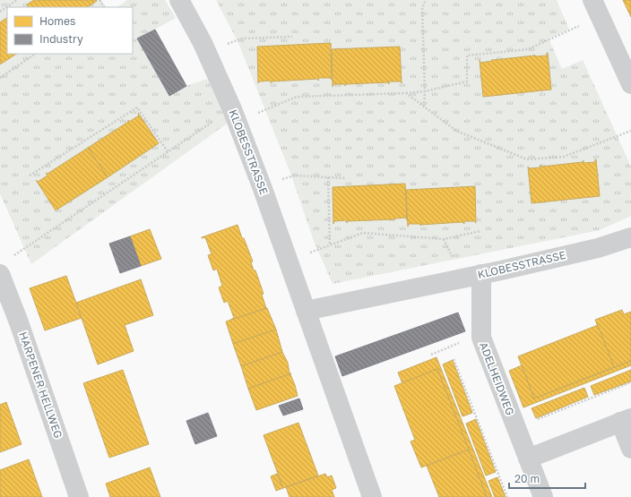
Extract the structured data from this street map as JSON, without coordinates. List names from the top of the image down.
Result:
{
  "streets": {
    "street": ["KLOBESSTRASSE", "ADELHEIDWEG", "HARPENER HELLWEG"]
  },
  "crossings": [
    ["KLOBESSTRASSE", "ADELHEIDWEG"]
  ],
  "legend": ["Homes", "Industry"],
  "scale_bar": "20 m"
}
